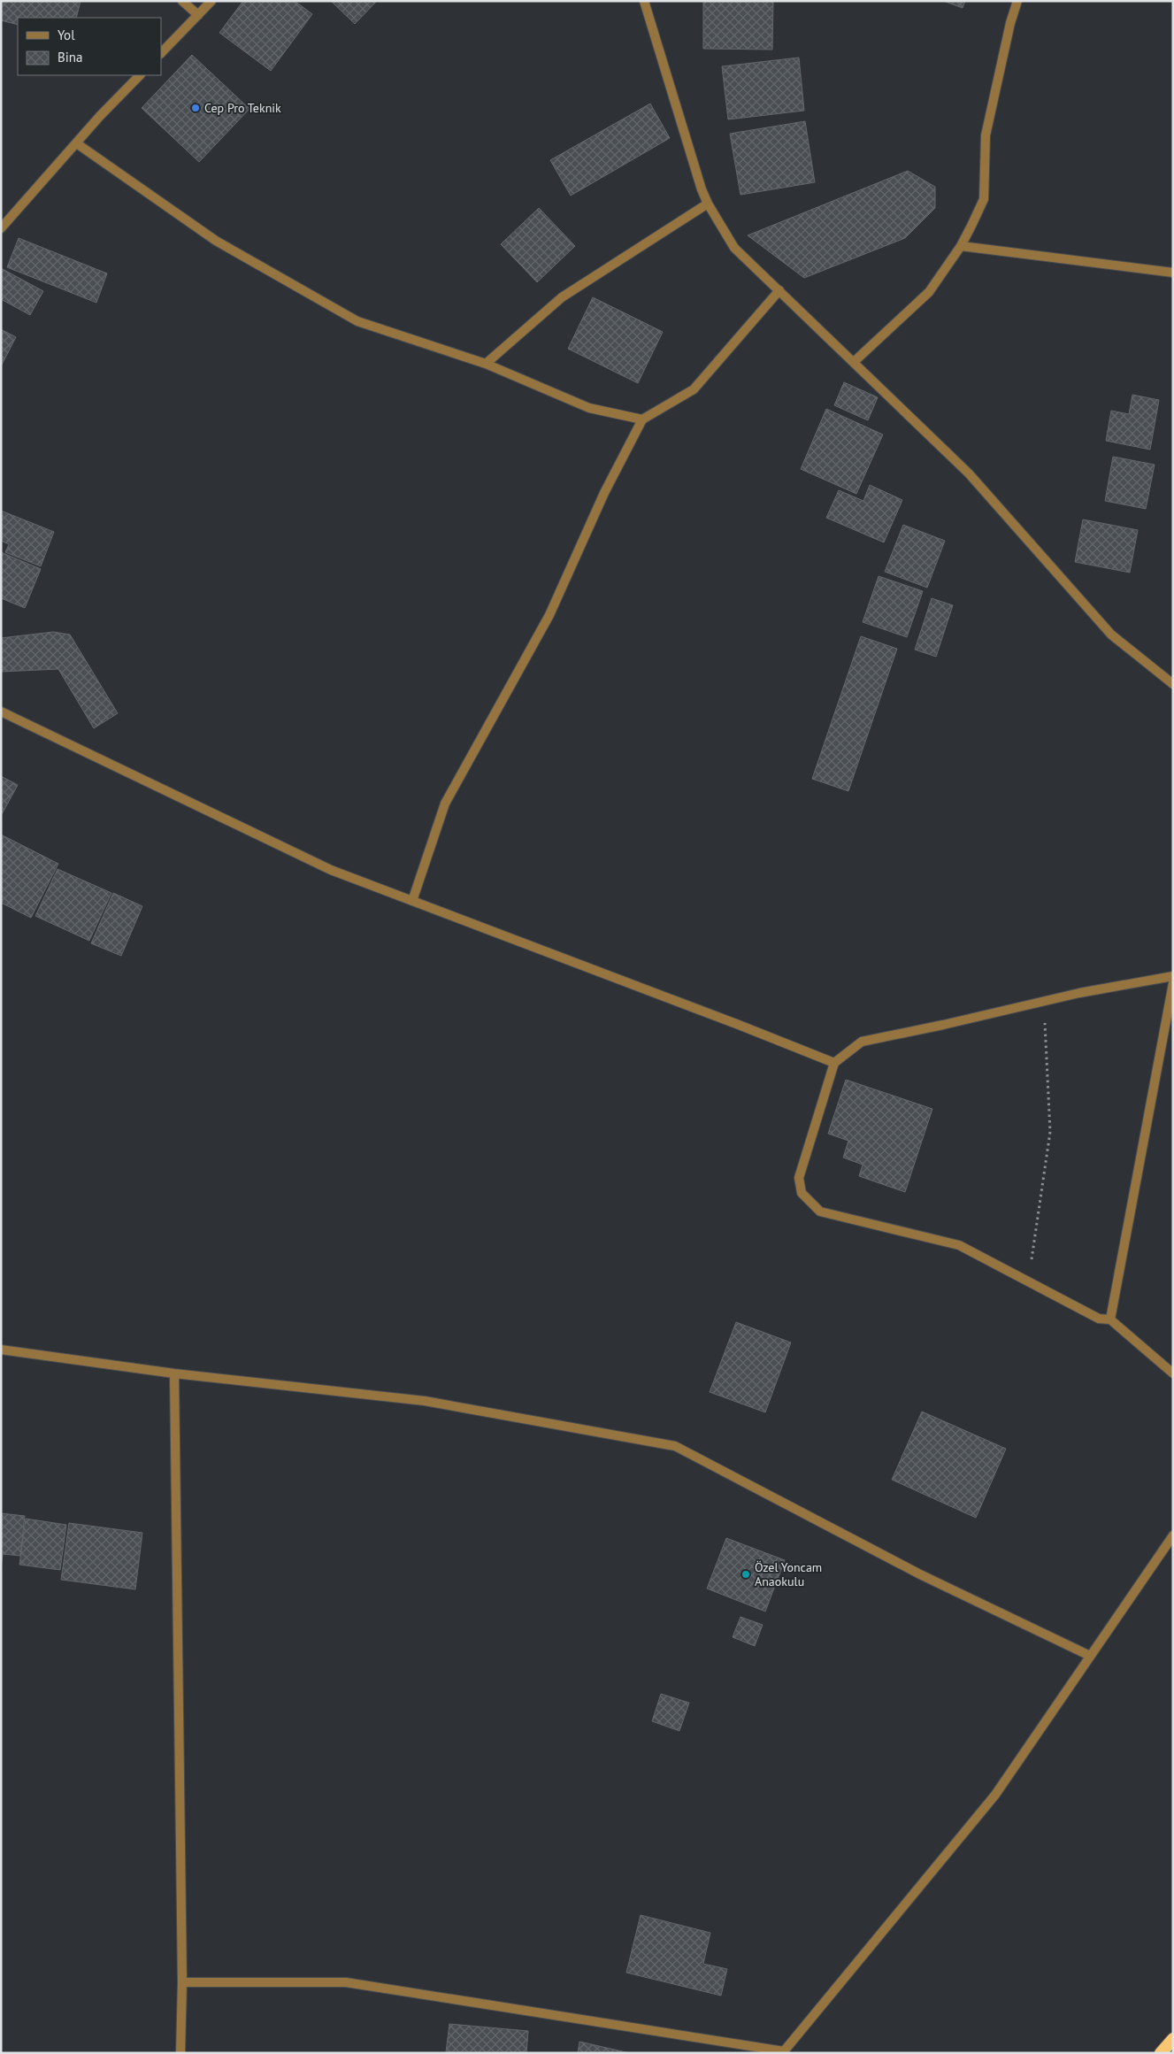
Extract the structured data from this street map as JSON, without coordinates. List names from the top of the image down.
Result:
{
  "places": ["Cep Pro Teknik", "Özel Yoncam Anaokulu"],
  "legend": ["Yol", "Bina"]
}
